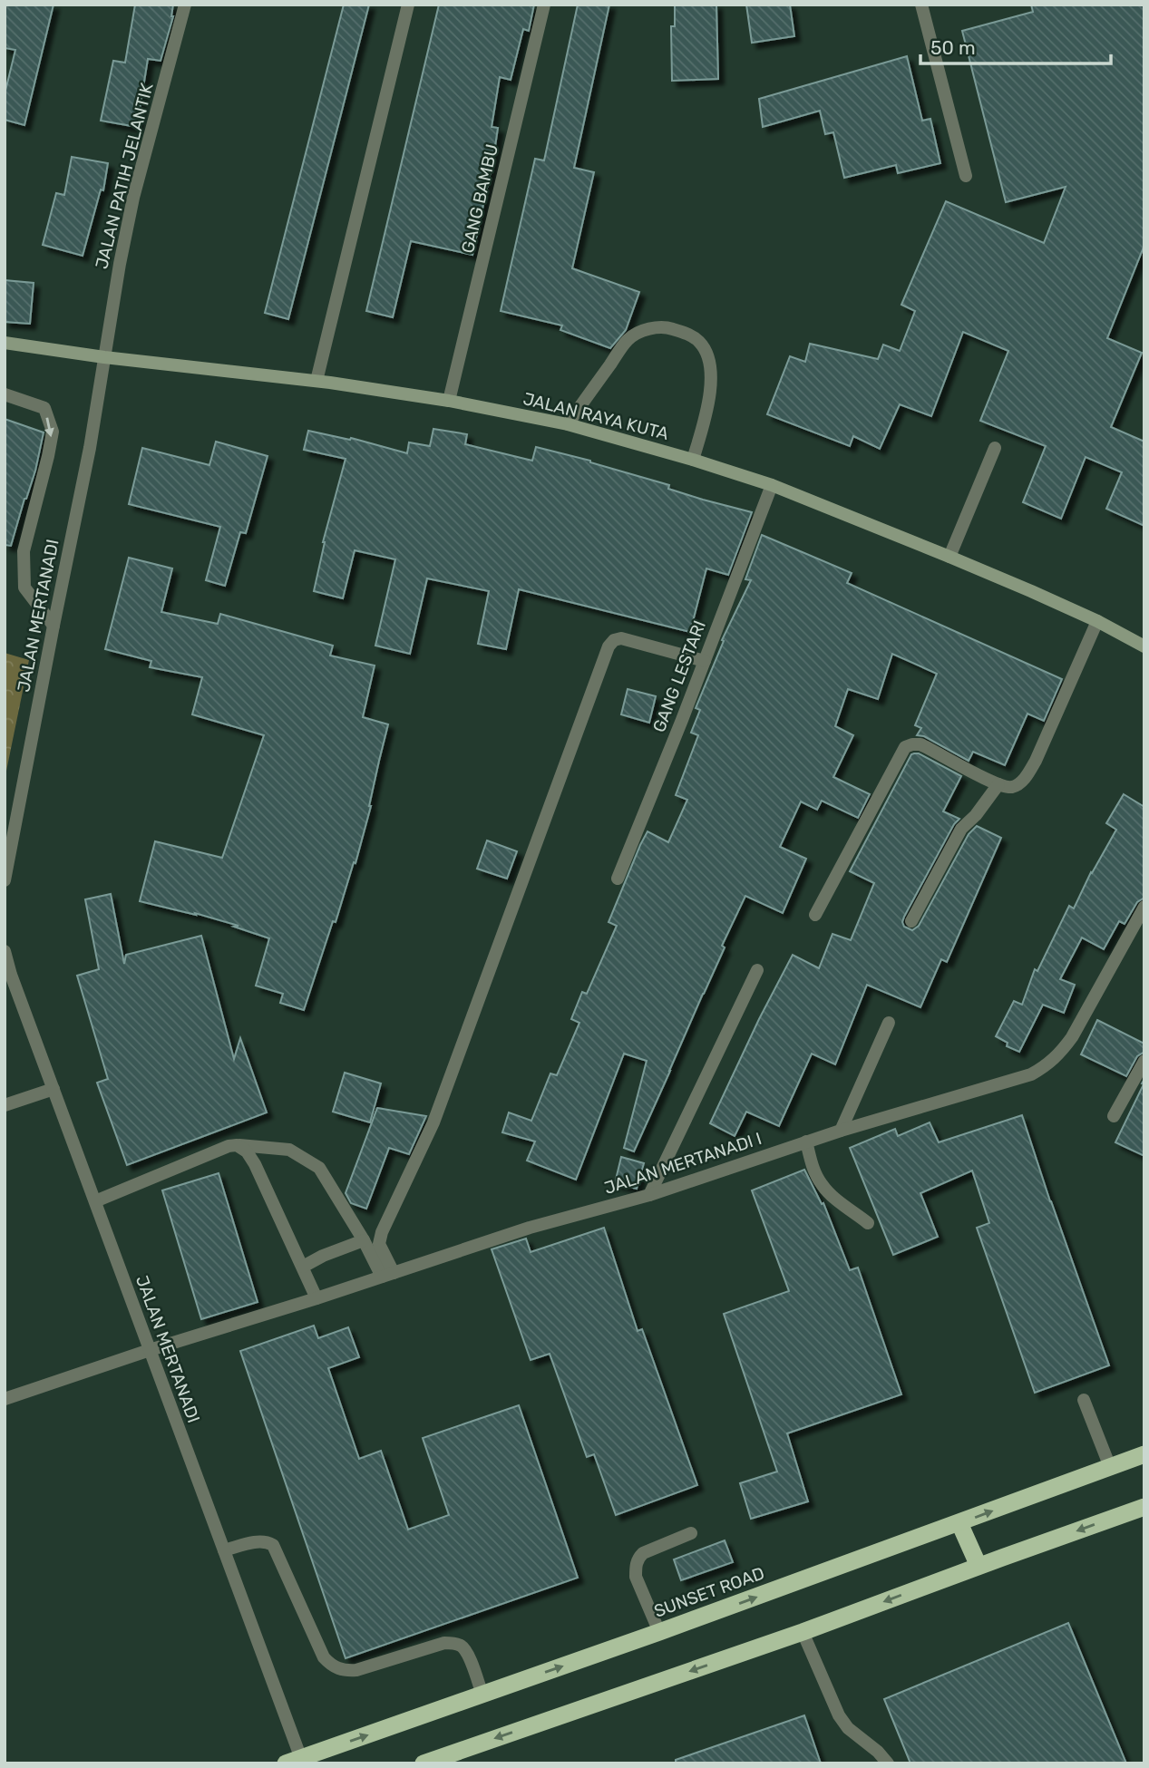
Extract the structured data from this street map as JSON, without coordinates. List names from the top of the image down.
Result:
{
  "streets": {
    "highway": ["SUNSET ROAD"],
    "main road": ["JALAN RAYA KUTA"],
    "street": [
      "JALAN PATIH JELANTIK",
      "GANG BAMBU",
      "JALAN MERTANADI",
      "GANG LESTARI",
      "JALAN MERTANADI I"
    ]
  },
  "crossings": [
    ["JALAN PATIH JELANTIK", "JALAN RAYA KUTA"],
    ["JALAN PATIH JELANTIK", "JALAN MERTANADI"],
    ["GANG BAMBU", "JALAN RAYA KUTA"],
    ["JALAN RAYA KUTA", "JALAN MERTANADI"],
    ["JALAN RAYA KUTA", "GANG LESTARI"],
    ["JALAN MERTANADI", "JALAN MERTANADI I"],
    ["JALAN MERTANADI", "SUNSET ROAD"]
  ],
  "scale_bar": "50 m"
}
